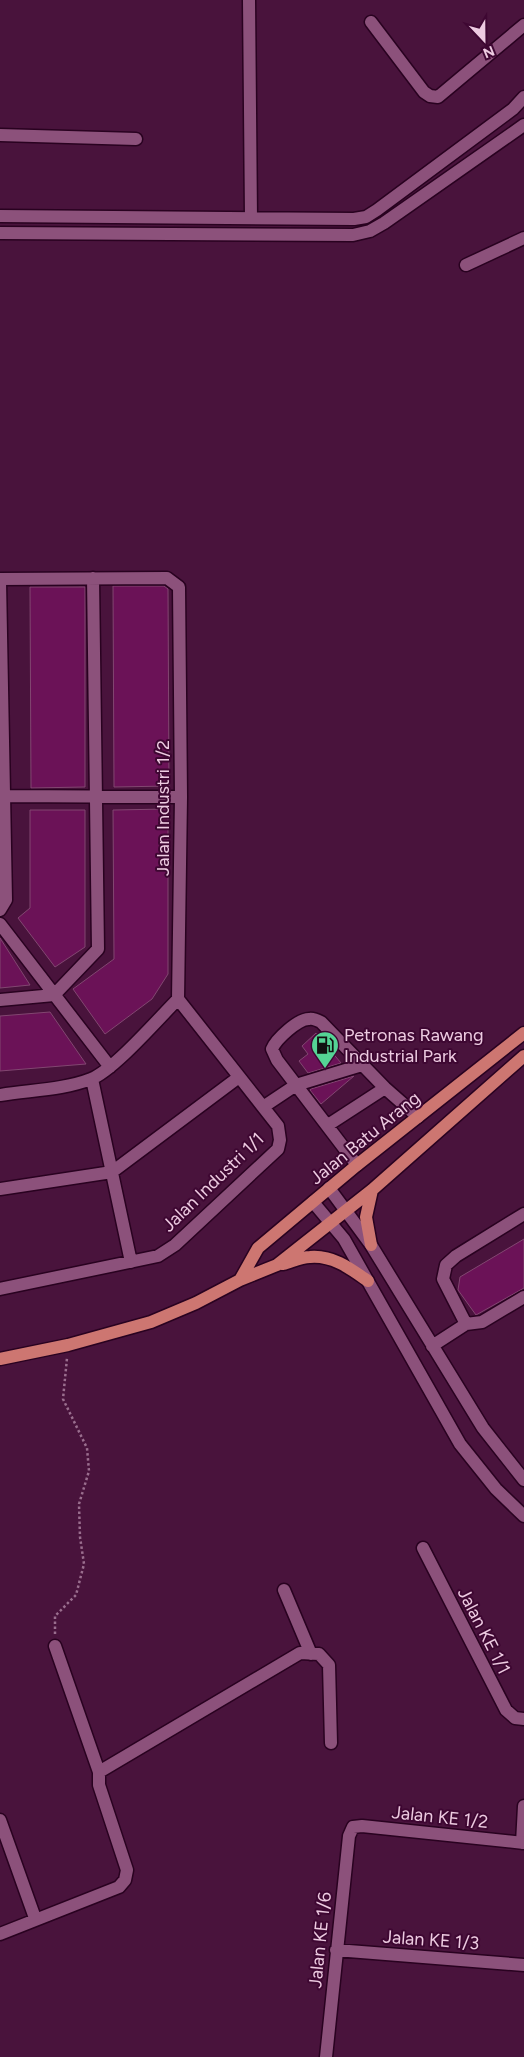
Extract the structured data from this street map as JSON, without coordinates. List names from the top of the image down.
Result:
{
  "streets": {
    "main road": ["Jalan Batu Arang"],
    "street": [
      "Jalan Industri 1/2",
      "Jalan Industri 1/1",
      "Jalan KE 1/1",
      "Jalan KE 1/2",
      "Jalan KE 1/6",
      "Jalan KE 1/3"
    ]
  },
  "crossings": [
    ["Jalan Industri 1/2", "Jalan Industri 1/1"],
    ["Jalan KE 1/2", "Jalan KE 1/6"],
    ["Jalan KE 1/6", "Jalan KE 1/3"]
  ],
  "places": {
    "fuel station": ["Petronas Rawang Industrial Park"]
  },
  "north": "bottom"
}
